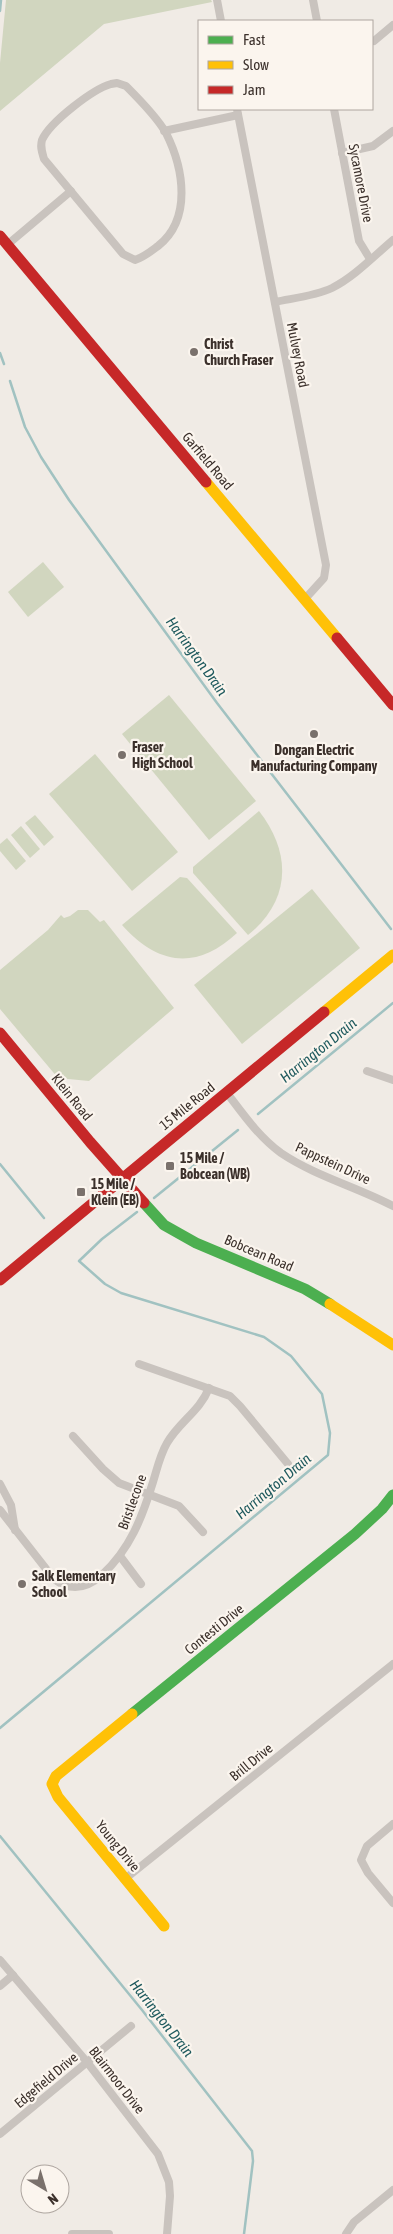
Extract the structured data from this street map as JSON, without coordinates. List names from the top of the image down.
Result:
{
  "streets": {
    "street": [
      "Sycamore Drive",
      "Mulvey Road",
      "Garfield Road",
      "Klein Road",
      "15 Mile Road",
      "Pappstein Drive",
      "Bobcean Road",
      "Bristlecone",
      "Contesti Drive",
      "Brill Drive",
      "Young Drive",
      "Edgefield Drive",
      "Blairmoor Drive"
    ]
  },
  "crossings": [
    ["Mulvey Road", "Garfield Road"],
    ["Klein Road", "15 Mile Road"],
    ["Klein Road", "Bobcean Road"],
    ["15 Mile Road", "Pappstein Drive"],
    ["15 Mile Road", "Bobcean Road"],
    ["Contesti Drive", "Young Drive"],
    ["Brill Drive", "Young Drive"],
    ["Edgefield Drive", "Blairmoor Drive"]
  ],
  "water": ["Harrington Drain"],
  "places": {
    "other": [
      "Christ Church Fraser",
      "Dongan Electric Manufacturing Company",
      "Fraser High School",
      "Salk Elementary School"
    ],
    "transit": ["15 Mile / Bobcean (WB)", "15 Mile / Klein (EB)"]
  },
  "legend": ["Fast", "Slow", "Jam"],
  "north": "bottom right"
}
